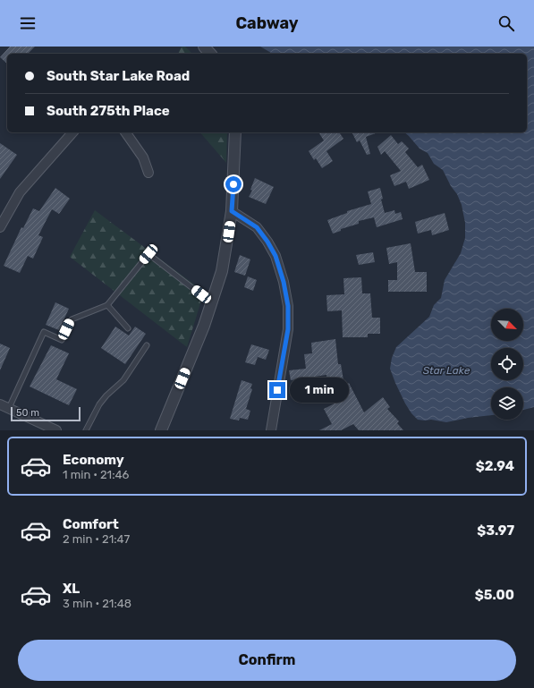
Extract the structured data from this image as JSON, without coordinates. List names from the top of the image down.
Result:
{
  "water": ["Star Lake"],
  "scale_bar": "50 m",
  "north": "bottom right",
  "page": {
    "header": "Cabway",
    "banner": ["South Star Lake Road", "South 275th Place"],
    "bubble": "1 min",
    "scale": "50 m",
    "list": [
      {
        "name": "Economy",
        "note": "1 min · 21:46",
        "value": "$2.94"
      },
      {
        "name": "Comfort",
        "note": "2 min · 21:47",
        "value": "$3.97"
      },
      {
        "name": "XL",
        "note": "3 min · 21:48",
        "value": "$5.00"
      }
    ],
    "buttons": "Confirm"
  }
}
